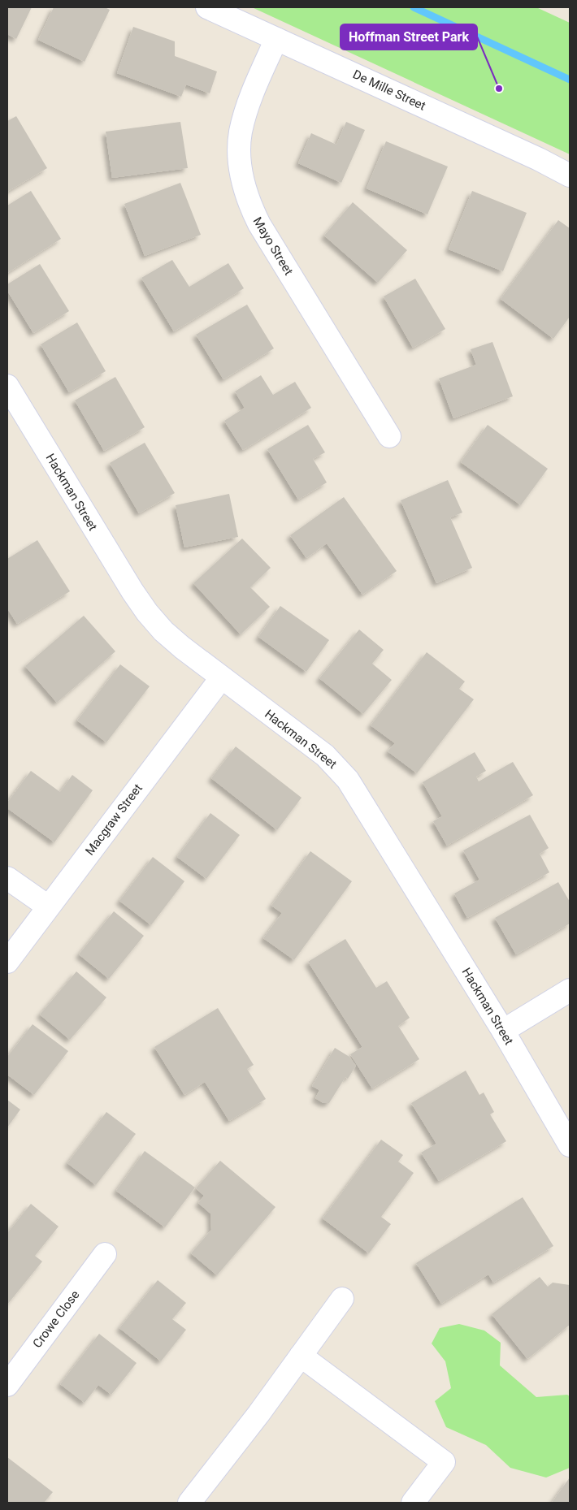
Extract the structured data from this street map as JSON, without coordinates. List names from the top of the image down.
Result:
{
  "streets": {
    "street": [
      "De Mille Street",
      "Mayo Street",
      "Hackman Street",
      "Macgraw Street",
      "Crowe Close"
    ]
  },
  "crossings": [
    ["De Mille Street", "Mayo Street"],
    ["Hackman Street", "Macgraw Street"]
  ],
  "places": ["Hoffman Street Park"]
}
